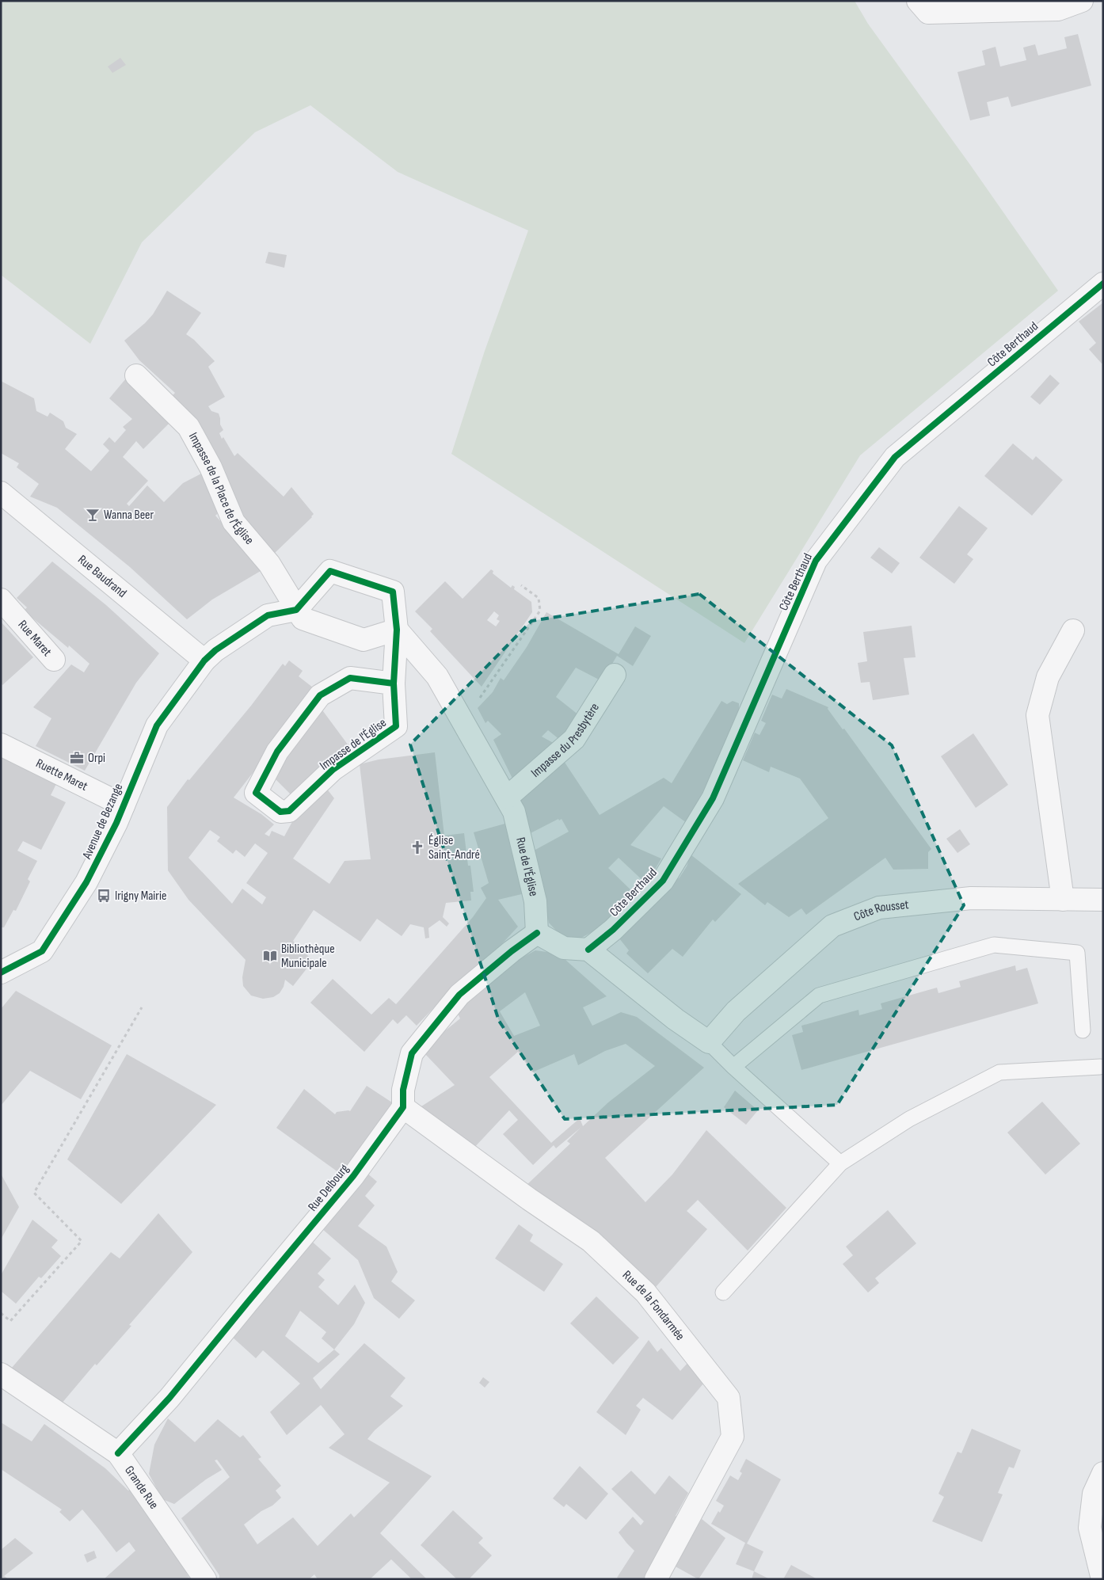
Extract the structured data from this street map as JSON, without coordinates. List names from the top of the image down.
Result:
{
  "streets": {
    "street": [
      "Côte Berthaud",
      "Impasse de la Place de l'Église",
      "Rue Baudrand",
      "Rue Maret",
      "Impasse du Presbytère",
      "Impasse de l'Église",
      "Ruette Maret",
      "Avenue de Bezange",
      "Rue de l'Église",
      "Côte Rousset",
      "Rue Delbourg",
      "Rue de la Fondarmée",
      "Grande Rue"
    ]
  },
  "crossings": [
    ["Impasse de la Place de l'Église", "Impasse de l'Église"],
    ["Impasse de la Place de l'Église", "Avenue de Bezange"],
    ["Rue Baudrand", "Avenue de Bezange"],
    ["Impasse du Presbytère", "Rue de l'Église"],
    ["Impasse de l'Église", "Avenue de Bezange"],
    ["Impasse de l'Église", "Rue de l'Église"],
    ["Ruette Maret", "Avenue de Bezange"],
    ["Rue Delbourg", "Rue de la Fondarmée"],
    ["Rue Delbourg", "Grande Rue"]
  ],
  "places": {
    "bar": ["Wanna Beer"],
    "office": ["Orpi"],
    "church": ["Église Saint-André"],
    "bus stop": ["Irigny Mairie"],
    "library": ["Bibliothèque Municipale"]
  }
}
